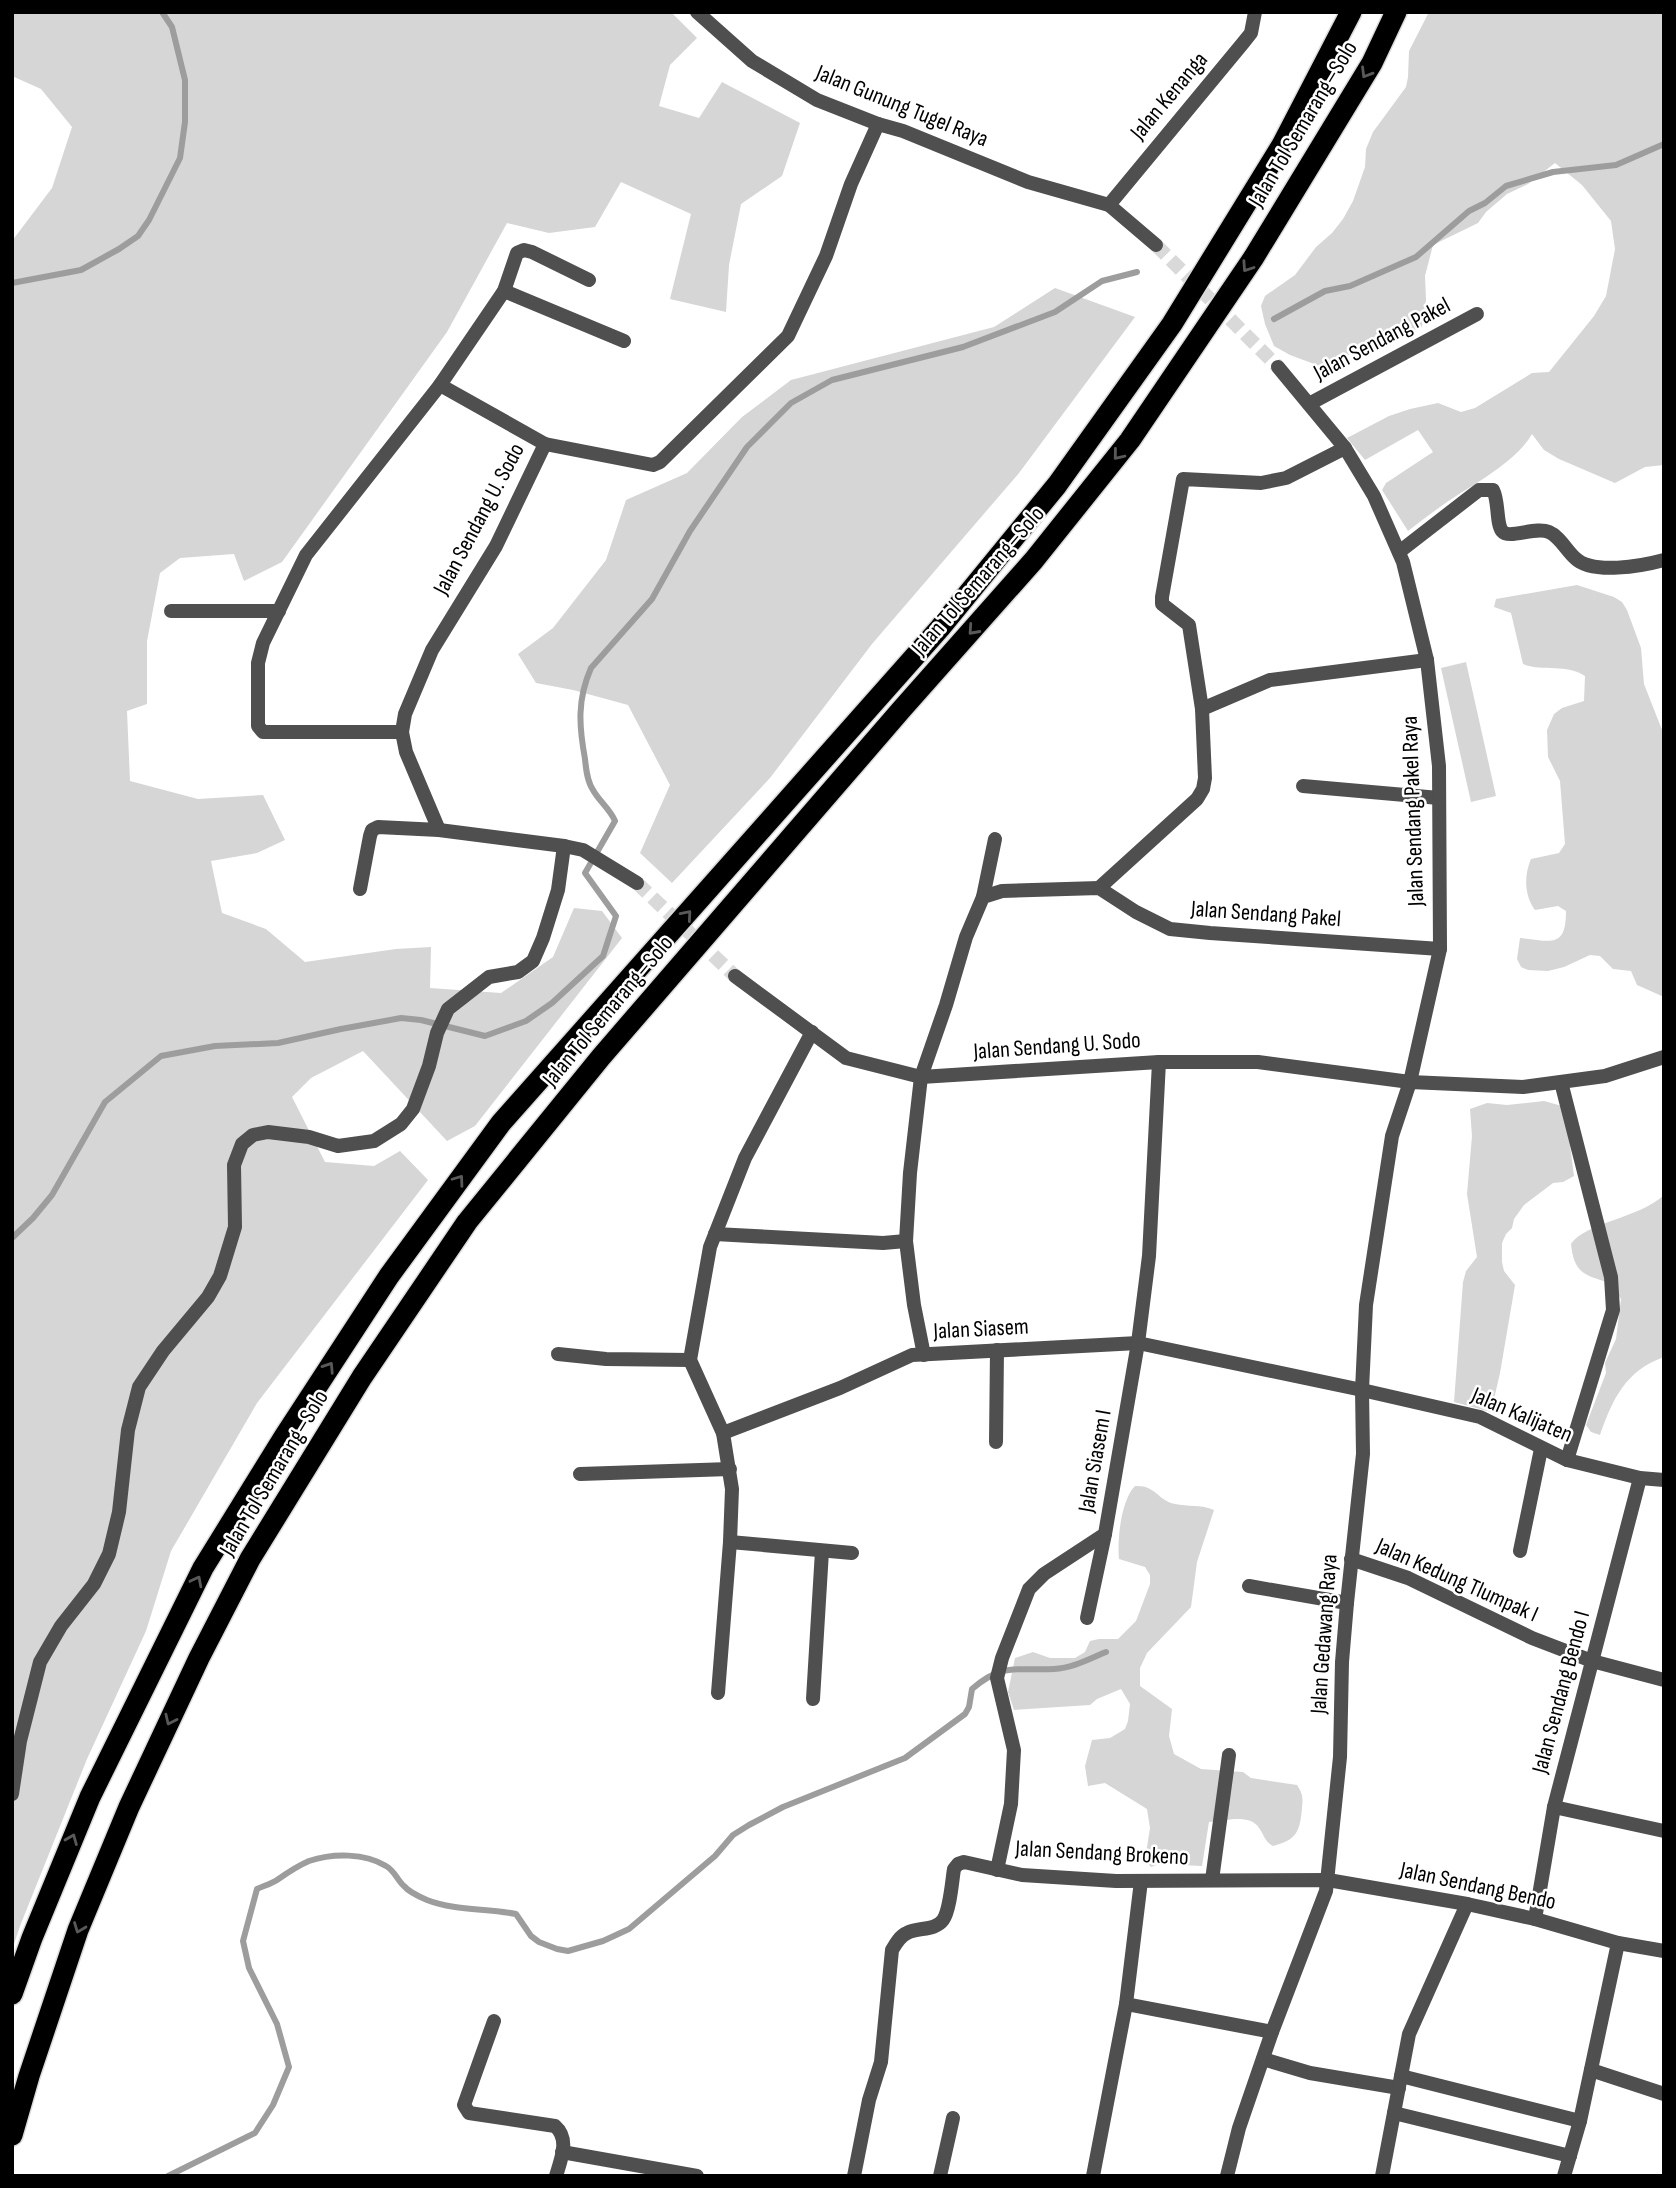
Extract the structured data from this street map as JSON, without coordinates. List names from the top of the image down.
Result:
{
  "streets": {
    "highway": ["Jalan Tol Semarang–Solo"],
    "street": [
      "Jalan Kenanga",
      "Jalan Gunung Tugel Raya",
      "Jalan Sendang Pakel",
      "Jalan Sendang U. Sodo",
      "Jalan Sendang Pakel Raya",
      "Jalan Siasem",
      "Jalan Kalijaten",
      "Jalan Siasem I",
      "Jalan Kedung Tlumpak I",
      "Jalan Gedawang Raya",
      "Jalan Sendang Bendo I",
      "Jalan Sendang Brokeno",
      "Jalan Sendang Bendo"
    ]
  },
  "crossings": [
    ["Jalan Kenanga", "Jalan Gunung Tugel Raya"],
    ["Jalan Gunung Tugel Raya", "Jalan Sendang U. Sodo"],
    ["Jalan Sendang Pakel", "Jalan Sendang Pakel Raya"],
    ["Jalan Sendang U. Sodo", "Jalan Sendang Pakel Raya"],
    ["Jalan Sendang U. Sodo", "Jalan Siasem I"],
    ["Jalan Sendang U. Sodo", "Jalan Gedawang Raya"],
    ["Jalan Sendang Pakel Raya", "Jalan Gedawang Raya"],
    ["Jalan Siasem", "Jalan Kalijaten"],
    ["Jalan Siasem", "Jalan Siasem I"],
    ["Jalan Siasem", "Jalan Gedawang Raya"],
    ["Jalan Kalijaten", "Jalan Gedawang Raya"],
    ["Jalan Kalijaten", "Jalan Sendang Bendo I"],
    ["Jalan Siasem I", "Jalan Sendang Brokeno"],
    ["Jalan Kedung Tlumpak I", "Jalan Gedawang Raya"],
    ["Jalan Kedung Tlumpak I", "Jalan Sendang Bendo I"],
    ["Jalan Gedawang Raya", "Jalan Sendang Brokeno"],
    ["Jalan Gedawang Raya", "Jalan Sendang Bendo"],
    ["Jalan Sendang Bendo I", "Jalan Sendang Bendo"],
    ["Jalan Sendang Brokeno", "Jalan Sendang Bendo"]
  ]
}
